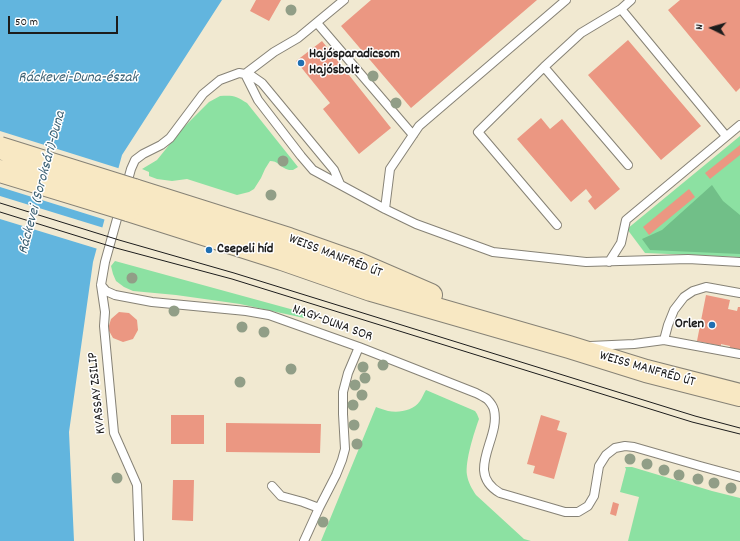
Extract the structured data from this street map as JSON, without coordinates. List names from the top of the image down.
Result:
{
  "streets": {
    "main road": ["WEISS MANFRÉD ÚT"],
    "lane": ["NAGY-DUNA SOR", "KVASSAY ZSILIP"]
  },
  "crossings": [
    ["NAGY-DUNA SOR", "KVASSAY ZSILIP"]
  ],
  "water": ["Ráckevei-Duna-észak", "Ráckevei (Soroksári)-Duna"],
  "places": ["Hajósparadicsom Hajósbolt", "Csepeli híd", "Orlen"],
  "scale_bar": "50 m",
  "north": "left"
}
